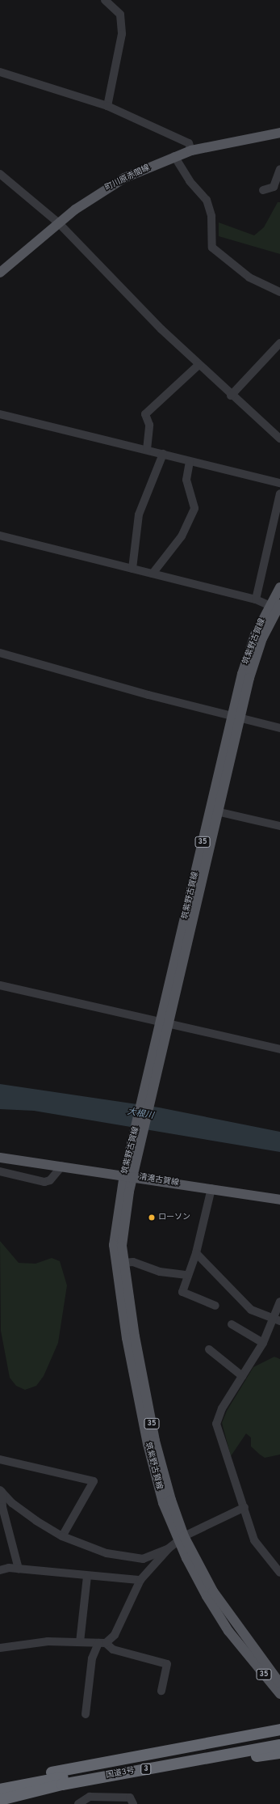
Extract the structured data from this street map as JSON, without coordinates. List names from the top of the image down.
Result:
{
  "streets": {
    "highway": ["3", "国道3号"],
    "main road": [
      "町川原赤間線",
      "筑紫野古賀線",
      "35",
      "清滝古賀線"
    ]
  },
  "crossings": [
    ["筑紫野古賀線", "清滝古賀線"]
  ],
  "water": ["大根川"],
  "places": ["ローソン"]
}
